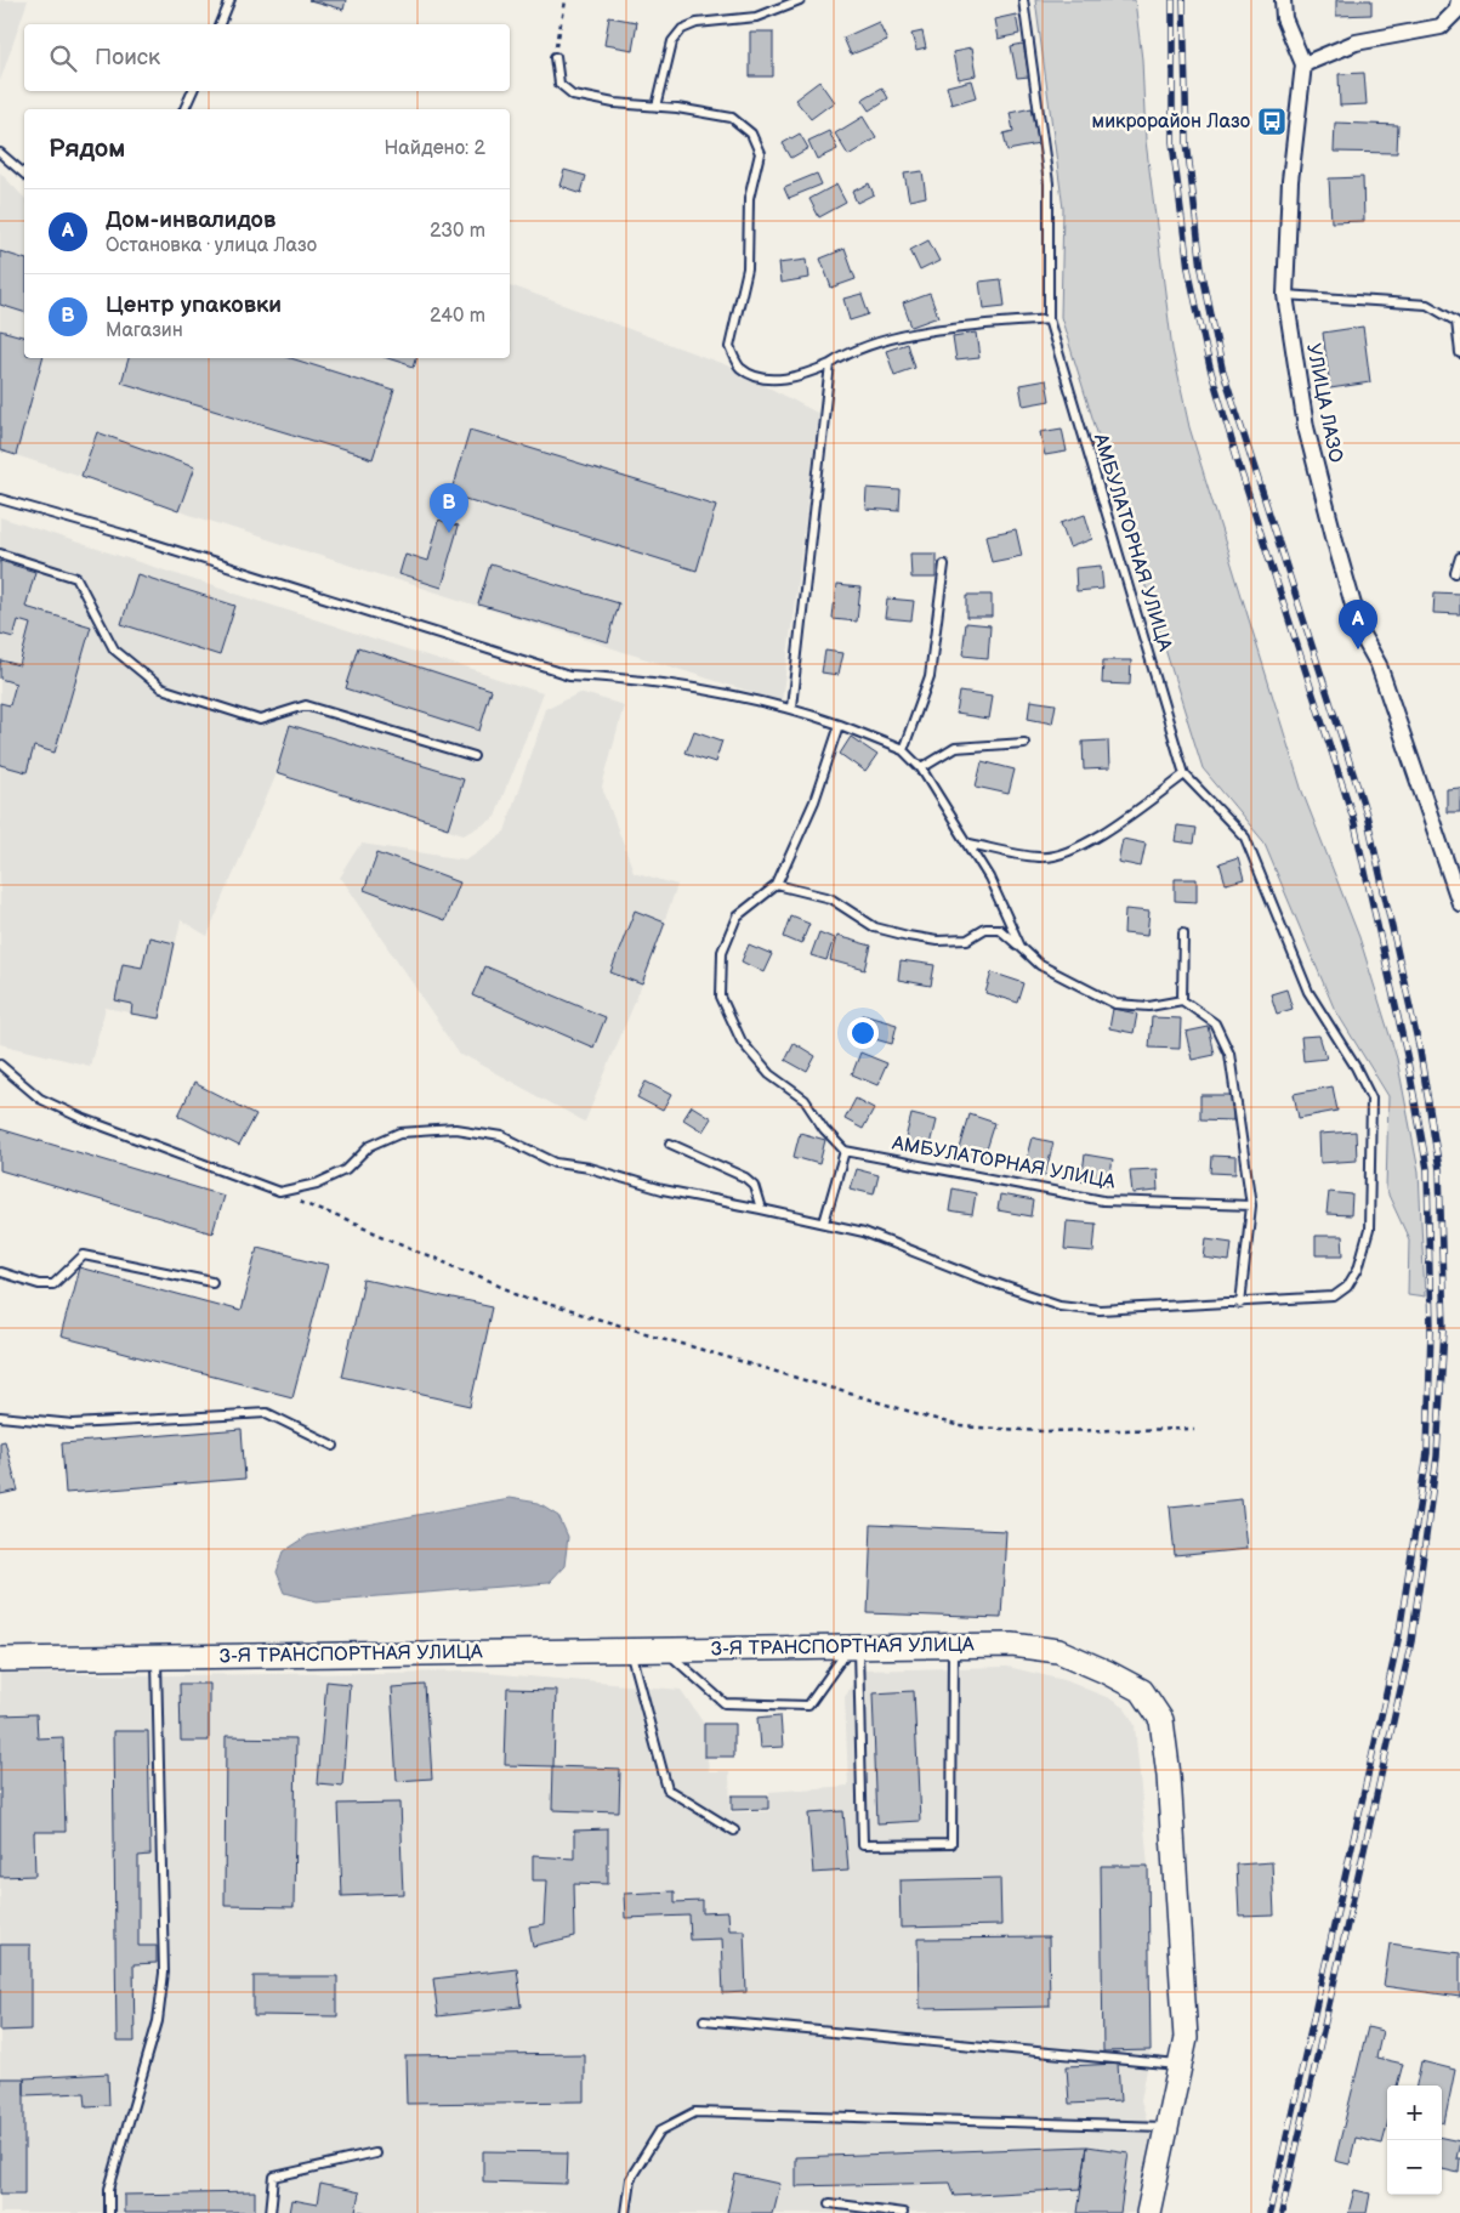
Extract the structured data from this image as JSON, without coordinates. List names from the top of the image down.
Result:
{
  "streets": {
    "street": ["УЛИЦА ЛАЗО", "3-Я ТРАНСПОРТНАЯ УЛИЦА"],
    "lane": ["АМБУЛАТОРНАЯ УЛИЦА"]
  },
  "places": {
    "bus stop": ["микрорайон Лазо"]
  },
  "page": {
    "search": "Поиск",
    "heading": ["Рядом", "Найдено: 2"],
    "list": [
      {
        "mark": "A",
        "name": "Дом-инвалидов",
        "note": "Остановка · улица Лазо",
        "value": "230 m"
      },
      {
        "mark": "B",
        "name": "Центр упаковки",
        "note": "Магазин",
        "value": "240 m"
      }
    ],
    "pins": ["B", "A"],
    "map_buttons": ["+", "−"]
  }
}
